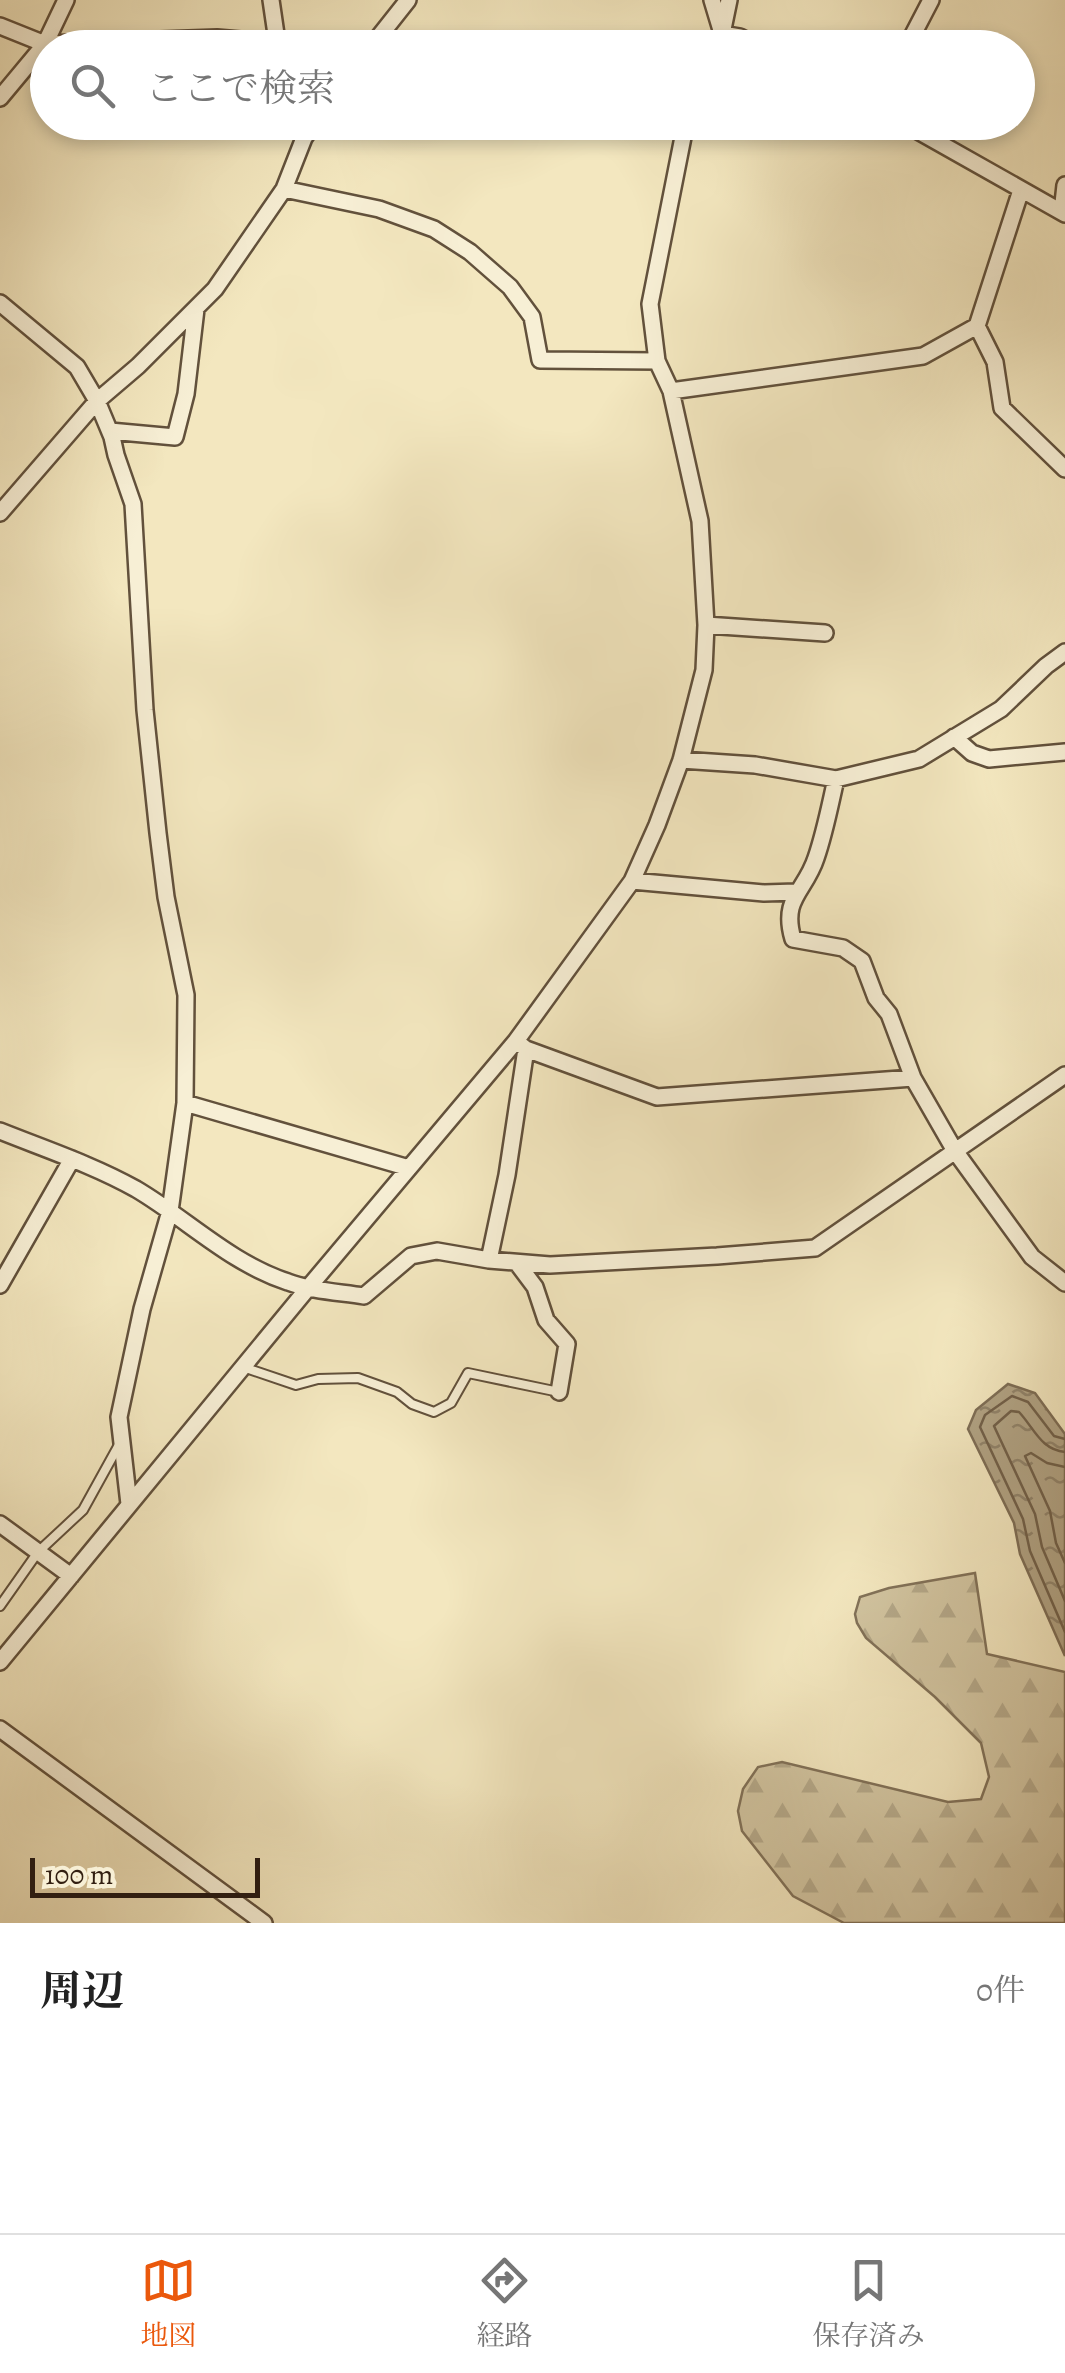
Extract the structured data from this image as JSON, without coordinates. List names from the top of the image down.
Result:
{
  "scale_bar": "100 m",
  "page": {
    "search": "ここで検索",
    "scale": "100 m",
    "heading": ["周辺", "0件"],
    "nav": ["地図", "経路", "保存済み"]
  }
}
